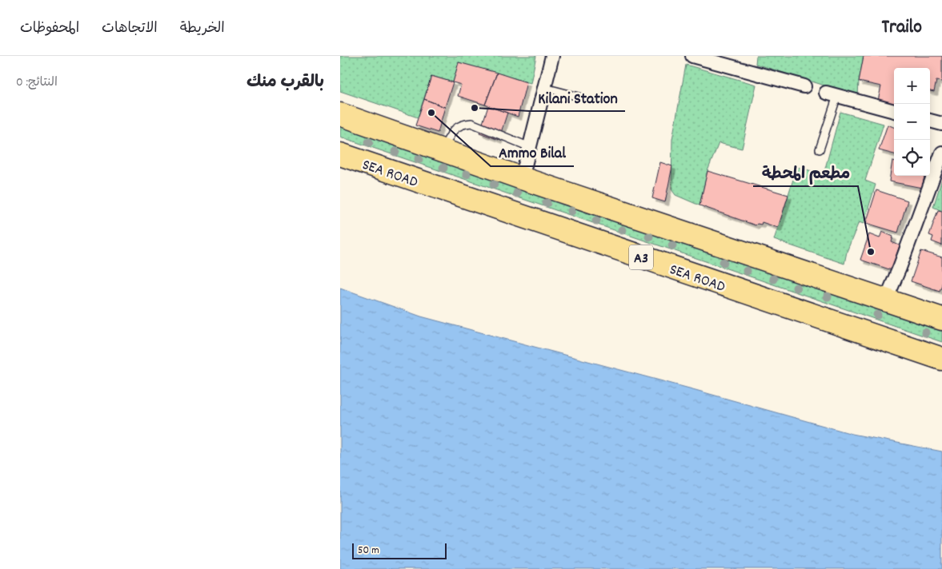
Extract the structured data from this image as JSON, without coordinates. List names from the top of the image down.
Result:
{
  "streets": {
    "highway": ["SEA ROAD", "A3"]
  },
  "places": ["Kilani Station", "Ammo Bilal", "مطعم المحطة"],
  "scale_bar": "50 m",
  "page": {
    "header": "Trailo",
    "nav": ["الخريطة", "الاتجاهات", "المحفوظات"],
    "heading": ["بالقرب منك", "النتائج: 0"],
    "map_buttons": ["+", "−"],
    "scale": "50 m"
  }
}
